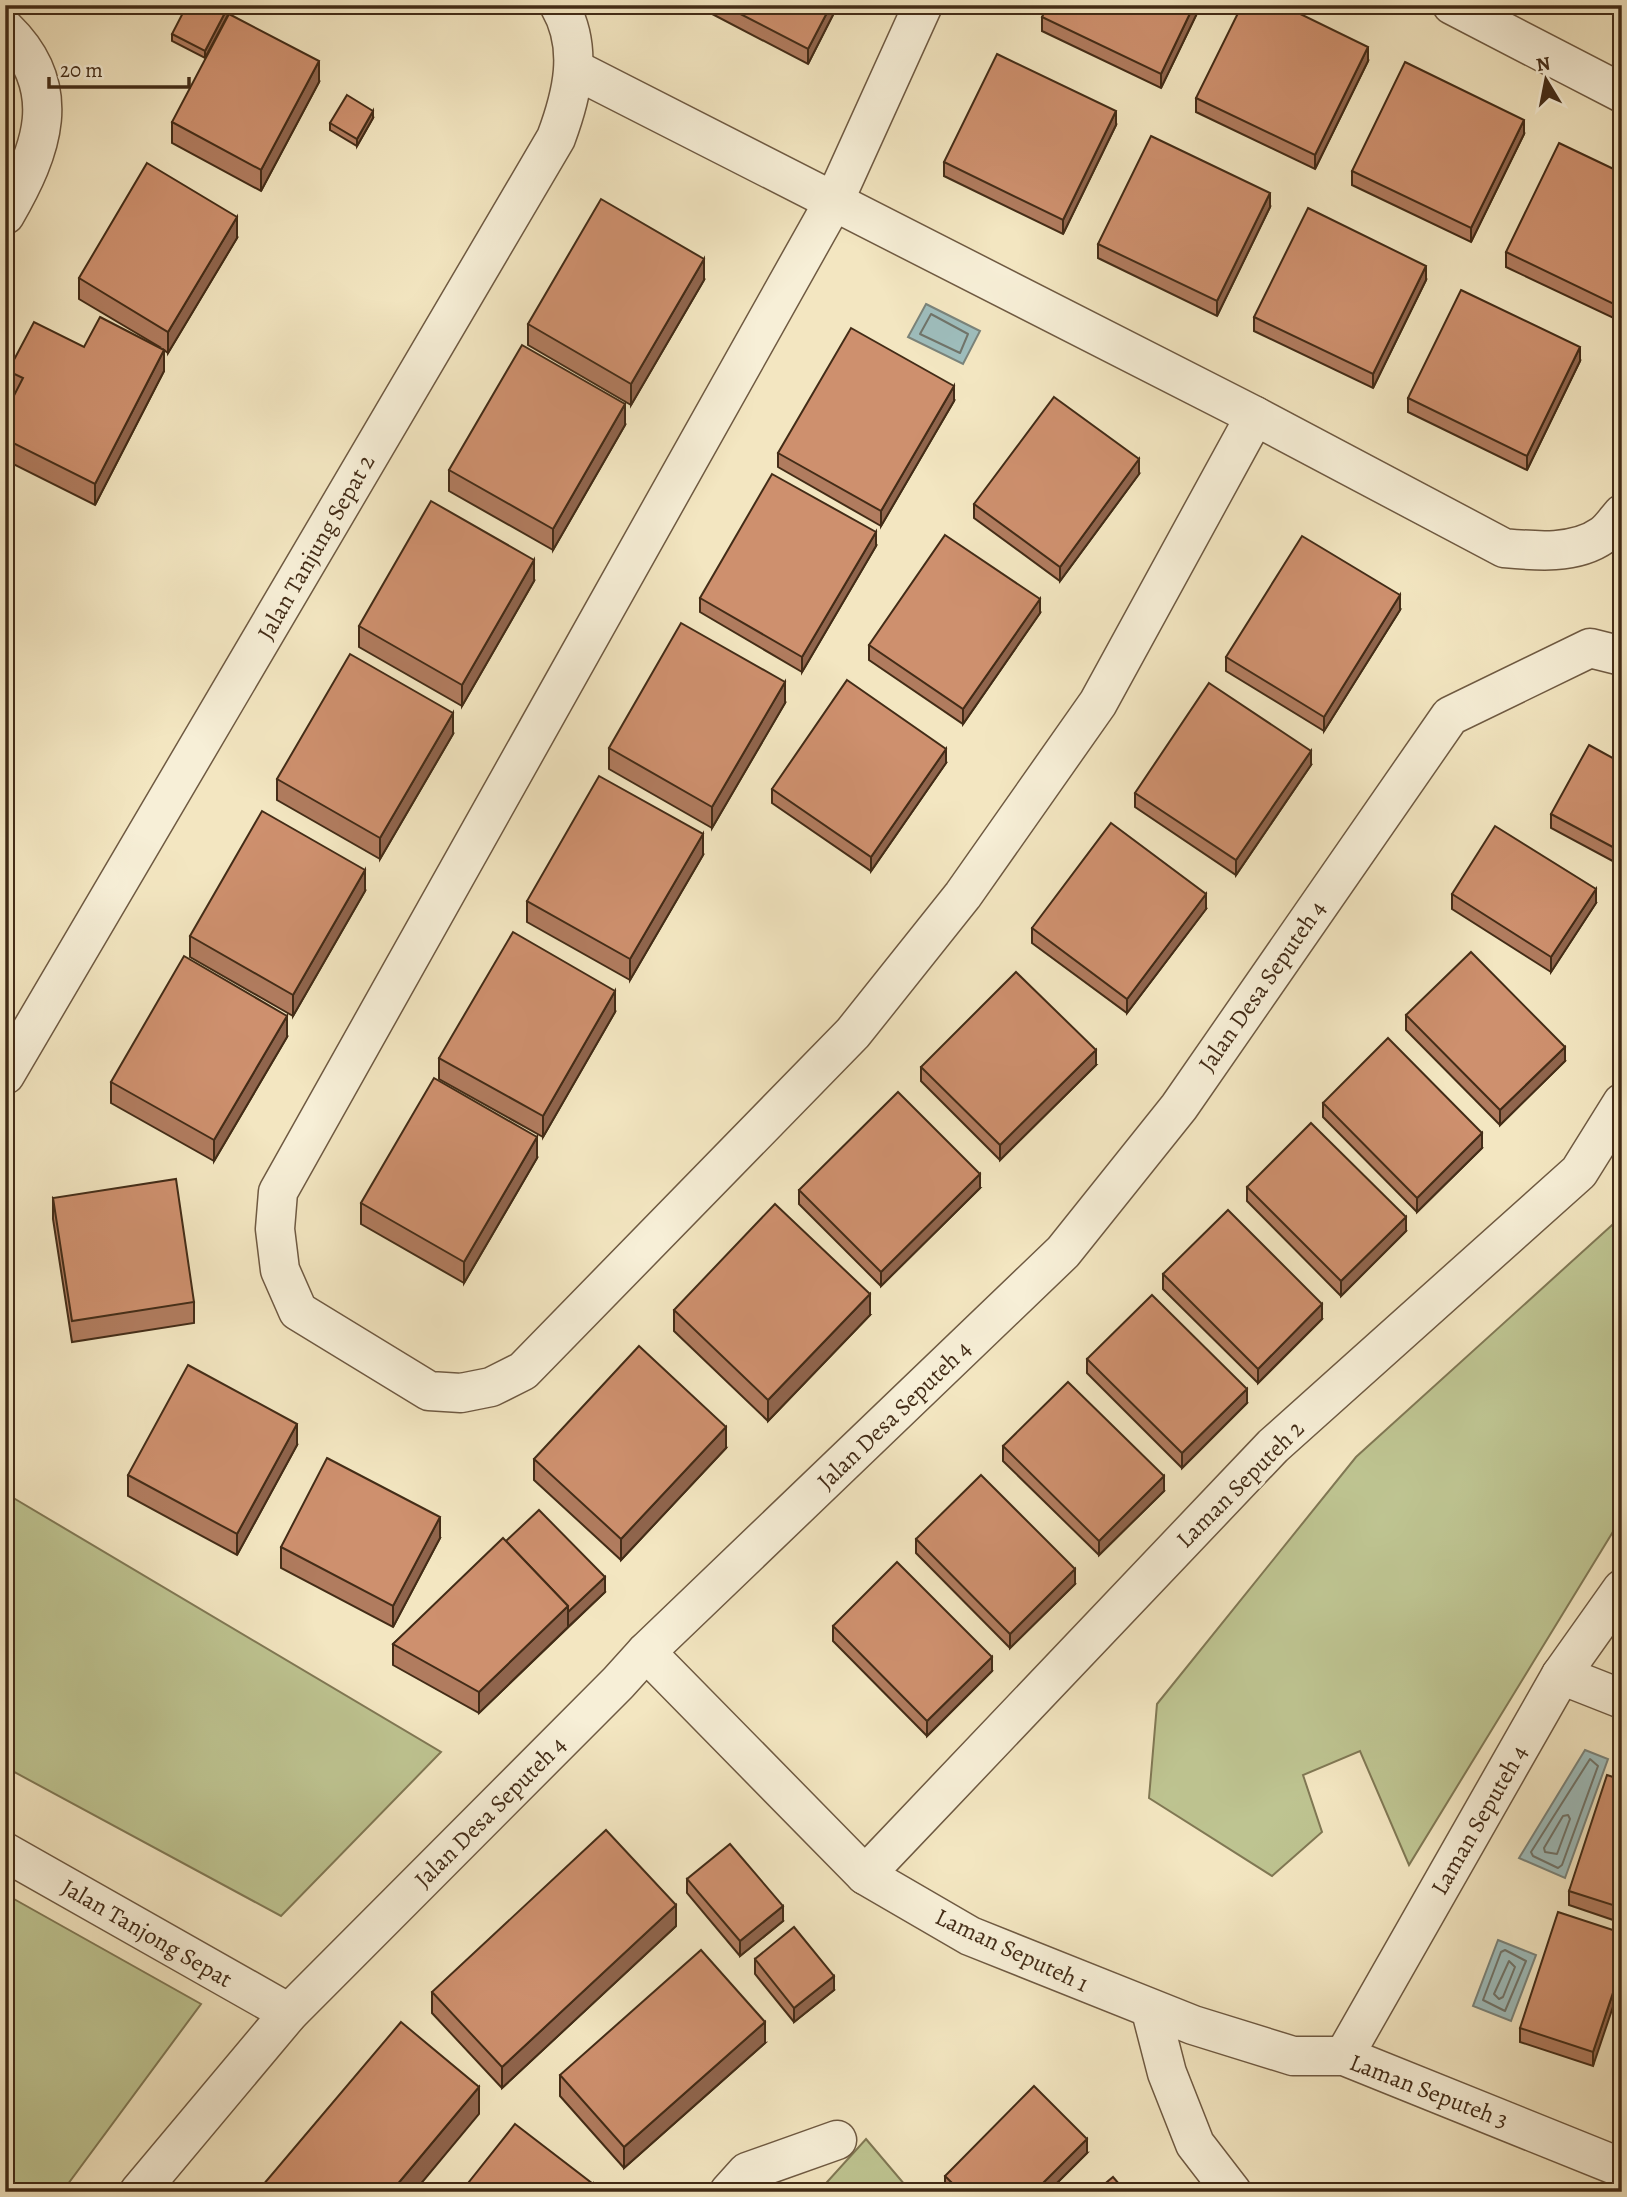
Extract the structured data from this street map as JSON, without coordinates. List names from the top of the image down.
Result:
{
  "streets": {
    "street": [
      "Jalan Tanjung Sepat 2",
      "Jalan Desa Seputeh 4",
      "Laman Seputeh 2",
      "Laman Seputeh 4",
      "Jalan Tanjong Sepat",
      "Laman Seputeh 1",
      "Laman Seputeh 3"
    ]
  },
  "crossings": [
    ["Jalan Desa Seputeh 4", "Jalan Tanjong Sepat"],
    ["Jalan Desa Seputeh 4", "Laman Seputeh 1"],
    ["Laman Seputeh 2", "Laman Seputeh 1"],
    ["Laman Seputeh 4", "Laman Seputeh 3"],
    ["Laman Seputeh 1", "Laman Seputeh 3"]
  ],
  "scale_bar": "20 m",
  "north": "top"
}
